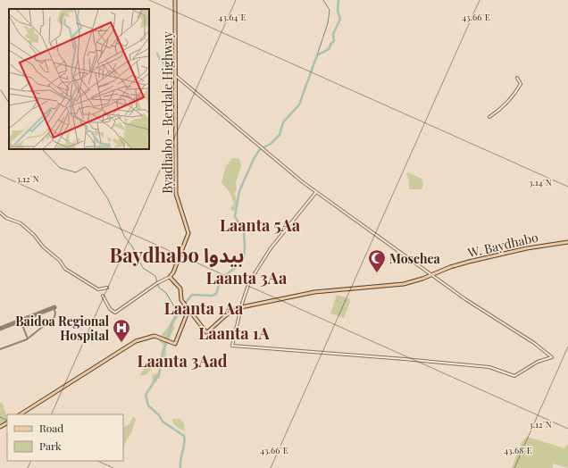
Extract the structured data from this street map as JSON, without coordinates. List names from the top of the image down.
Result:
{
  "streets": {
    "main road": ["Byadhabo - Berdale Highway", "W. Baydhabo"]
  },
  "districts": [
    "Laanta 5Aa",
    "Baydhabo بيدوا",
    "Laanta 3Aa",
    "Laanta 1Aa",
    "Laanta 1A",
    "Laanta 3Aad"
  ],
  "places": {
    "mosque": ["Moschea"],
    "hospital": ["Baidoa Regional Hospital"]
  },
  "legend": ["Road", "Park"],
  "coordinates": [
    "43.64°E",
    "43.66°E",
    "3.12°N",
    "3.14°N",
    "43.68°E"
  ]
}
